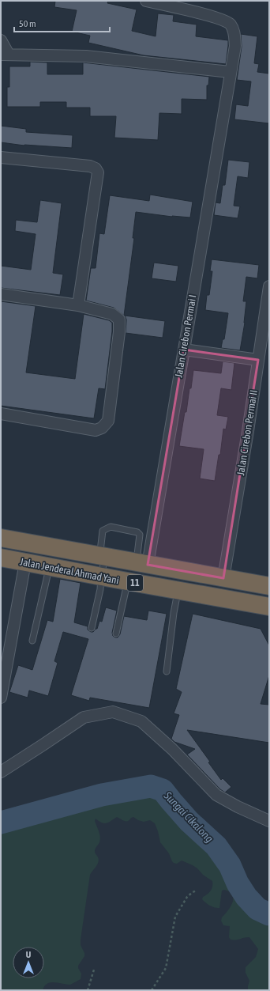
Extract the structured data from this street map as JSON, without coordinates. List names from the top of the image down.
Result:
{
  "streets": {
    "highway": ["Jalan Jenderal Ahmad Yani", "11"],
    "street": ["Jalan Cirebon Permai I", "Jalan Cirebon Permai II"]
  },
  "crossings": [
    ["Jalan Cirebon Permai I", "Jalan Jenderal Ahmad Yani"],
    ["Jalan Cirebon Permai II", "Jalan Jenderal Ahmad Yani"]
  ],
  "water": ["Sungai Cikalong"],
  "scale_bar": "50 m",
  "north": "top"
}
